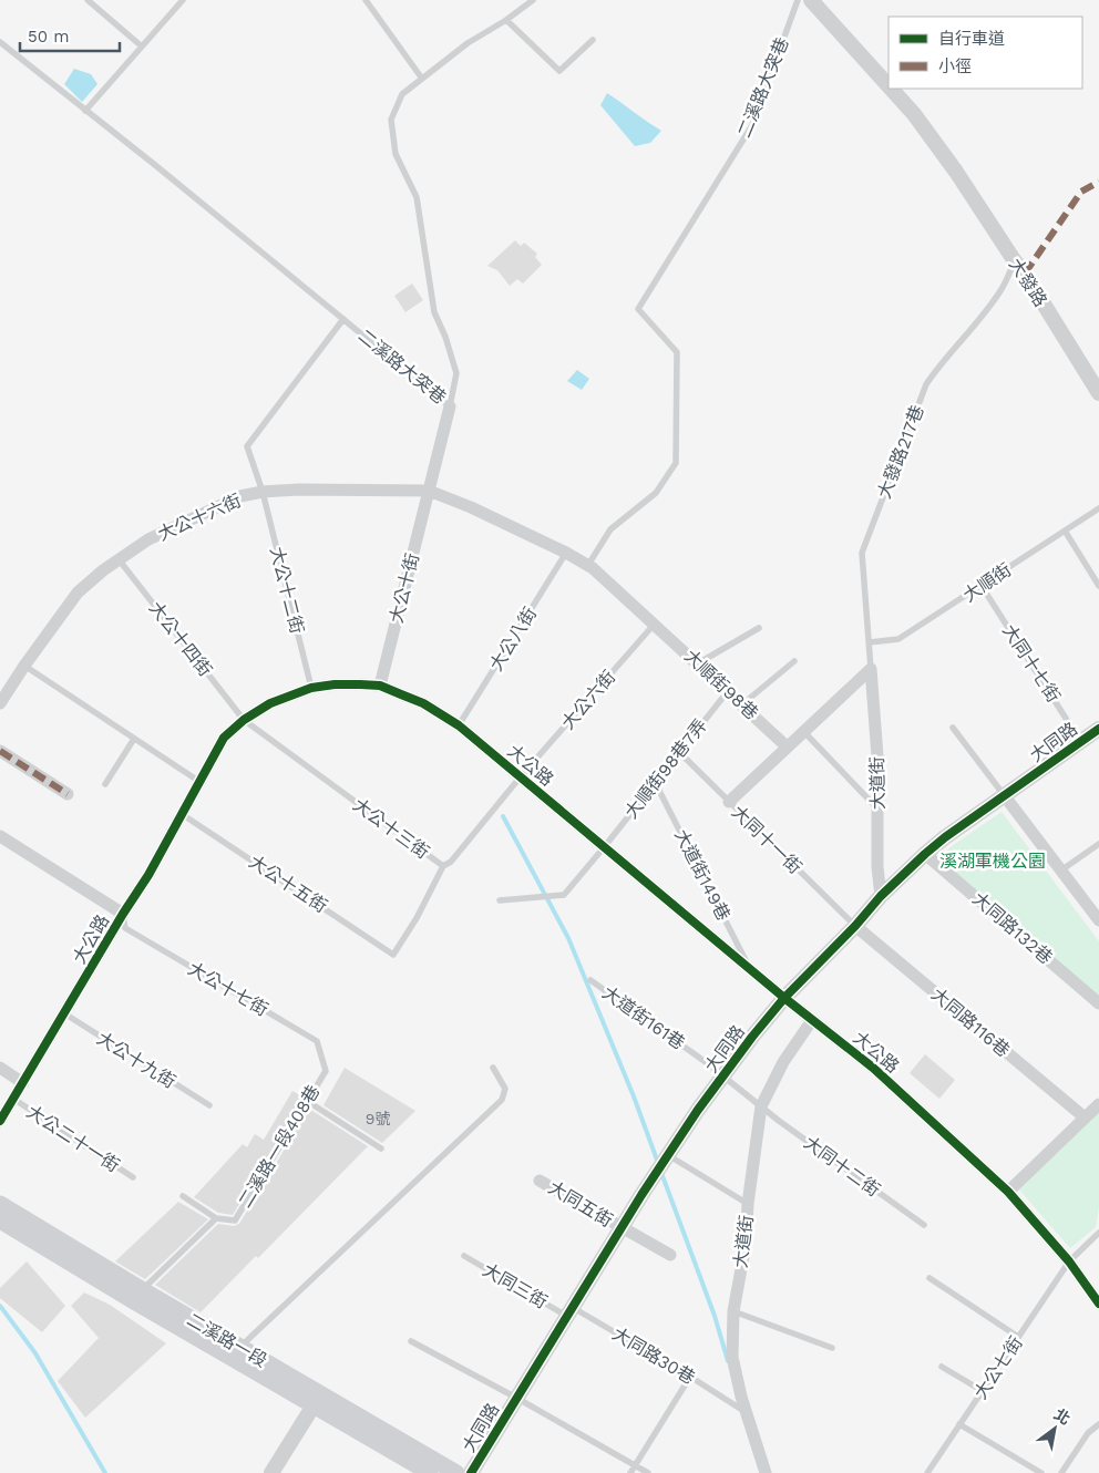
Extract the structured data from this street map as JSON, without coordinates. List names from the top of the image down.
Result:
{
  "streets": {
    "main road": ["二溪路一段"],
    "street": [
      "大發路",
      "大公十六街",
      "大公十街",
      "大順街98巷",
      "大同路",
      "大公路",
      "大道街",
      "大同路132巷",
      "大同路116巷",
      "大同五街"
    ],
    "lane": [
      "二溪路大突巷",
      "大發路217巷",
      "大順街",
      "大公十二街",
      "大公十四街",
      "大公八街",
      "大同十七街",
      "大公六街",
      "大順街98巷7弄",
      "大公十三街",
      "大同十一街",
      "大道街149巷",
      "大公十五街",
      "大公十七街",
      "大道街161巷",
      "大公十九街",
      "大公二十一街",
      "二溪路一段408巷",
      "大同十二街",
      "大同三街",
      "大同路30巷",
      "大公七街"
    ]
  },
  "crossings": [
    ["二溪路大突巷", "大公十街"],
    ["二溪路大突巷", "大公十二街"],
    ["大發路", "大發路217巷"],
    ["大發路217巷", "大順街"],
    ["大發路217巷", "大道街"],
    ["大公十六街", "大公十街"],
    ["大公十六街", "大公十二街"],
    ["大公十六街", "大公十四街"],
    ["大順街", "大同十七街"],
    ["大公十街", "大公路"],
    ["大公十二街", "大公路"],
    ["大公十四街", "大公路"],
    ["大公十四街", "大公十三街"],
    ["大公八街", "大公路"],
    ["大同十七街", "大同路"],
    ["大順街98巷", "大公六街"],
    ["大順街98巷", "大順街98巷7弄"],
    ["大公六街", "大公路"],
    ["大公六街", "大公十三街"],
    ["大同路", "大公路"],
    ["大同路", "大道街"],
    ["大同路", "大同十一街"],
    ["大同路", "大同路132巷"],
    ["大同路", "大道街161巷"],
    ["大同路", "大同路116巷"],
    ["大同路", "大同五街"],
    ["大同路", "大同三街"],
    ["大同路", "大同路30巷"],
    ["大公路", "大順街98巷7弄"],
    ["大公路", "大道街"],
    ["大公路", "大公十三街"],
    ["大公路", "大道街149巷"],
    ["大公路", "大公十五街"],
    ["大公路", "大公十七街"],
    ["大公路", "大公十九街"],
    ["大公路", "大公二十一街"],
    ["大公路", "大公七街"],
    ["大順街98巷7弄", "大同十一街"],
    ["大順街98巷7弄", "大道街149巷"],
    ["大道街", "大道街161巷"],
    ["大道街", "大同十二街"],
    ["大道街", "大同路30巷"],
    ["大公十三街", "大公十五街"],
    ["大同十一街", "大同路116巷"],
    ["大公十七街", "二溪路一段408巷"],
    ["大道街161巷", "大同十二街"],
    ["二溪路一段408巷", "二溪路一段"],
    ["大同三街", "大同路30巷"]
  ],
  "parks": ["溪湖軍機公園"],
  "house_numbers": ["9號"],
  "legend": ["自行車道", "小徑"],
  "scale_bar": "50 m",
  "north": "top right"
}
